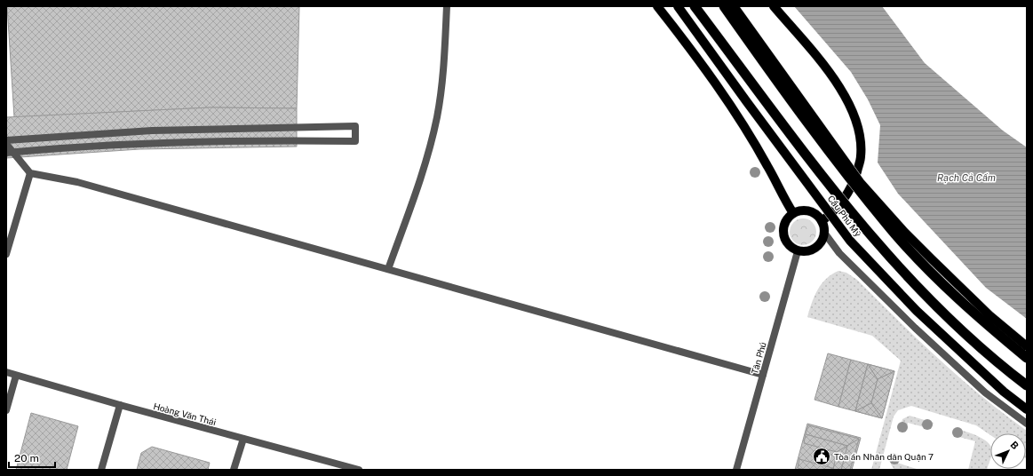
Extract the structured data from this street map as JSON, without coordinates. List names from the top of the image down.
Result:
{
  "streets": {
    "highway": ["Cầu Phú Mỹ"],
    "street": ["Tân Phú", "Hoàng Văn Thái"]
  },
  "water": ["Rạch Cả Cấm"],
  "places": {
    "public building": ["Tòa án Nhân dân Quận 7"]
  },
  "scale_bar": "20 m",
  "north": "top right"
}
